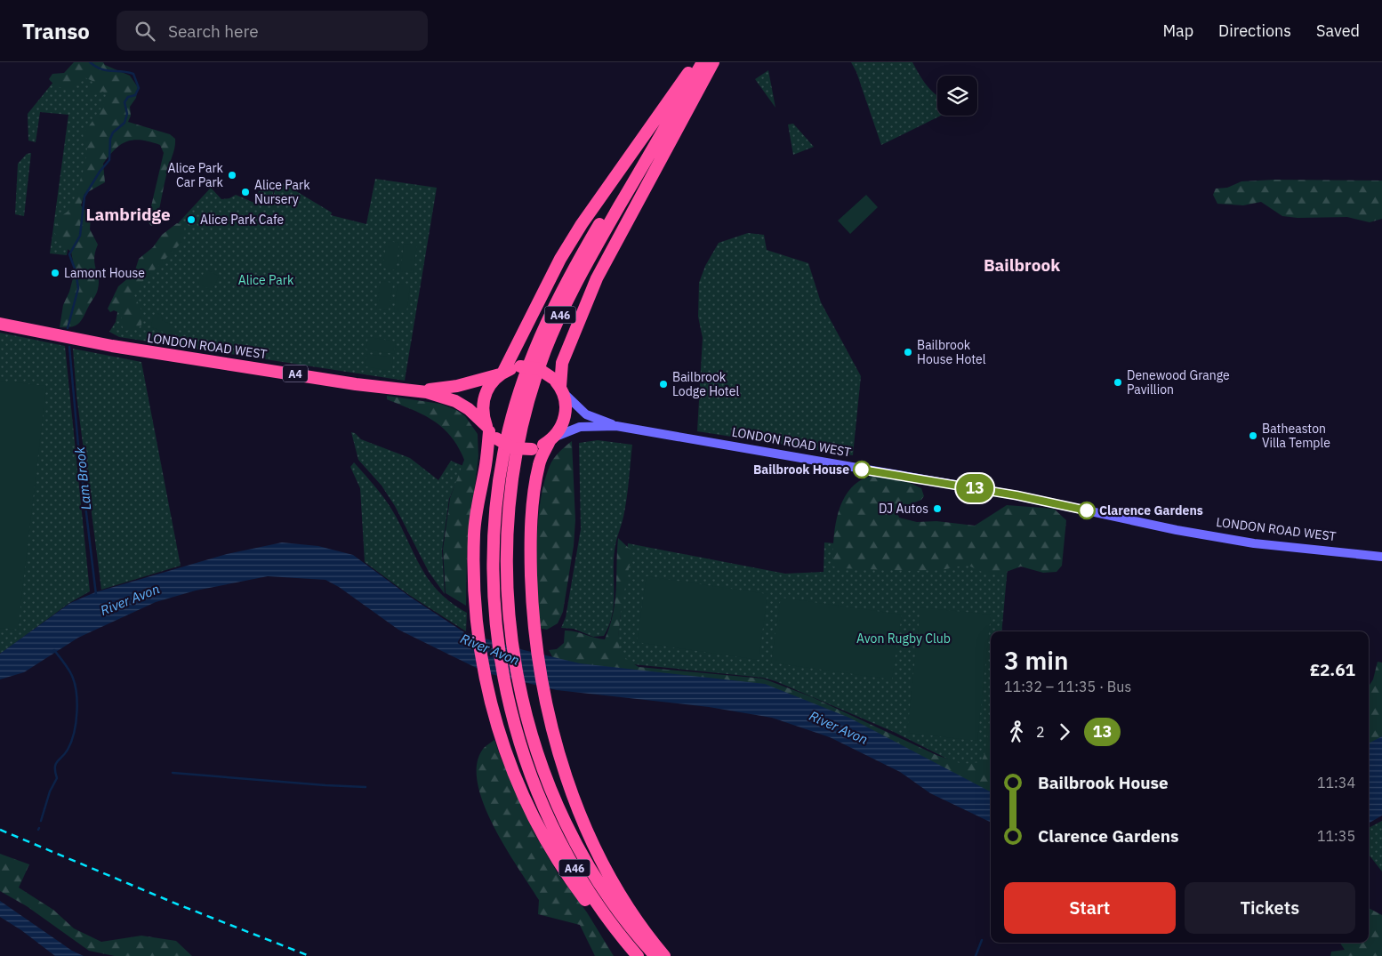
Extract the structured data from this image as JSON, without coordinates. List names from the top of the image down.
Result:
{
  "streets": {
    "highway": ["A46", "LONDON ROAD WEST", "A4"]
  },
  "crossings": [
    ["LONDON ROAD WEST", "A4"]
  ],
  "districts": ["Lambridge", "Bailbrook"],
  "water": ["Lam Brook", "River Avon"],
  "parks": ["Alice Park", "Avon Rugby Club"],
  "places": [
    "Alice Park Car Park",
    "Alice Park Nursery",
    "Alice Park Cafe",
    "Lamont House",
    "Bailbrook House Hotel",
    "Denewood Grange Pavillion",
    "Bailbrook Lodge Hotel",
    "Batheaston Villa Temple",
    "Bailbrook House",
    "DJ Autos",
    "Clarence Gardens"
  ],
  "lines": ["bus line 13"],
  "page": {
    "header": "Transo",
    "search": "Search here",
    "nav": ["Map", "Directions", "Saved"],
    "on_map": "13",
    "heading": ["3 min", "11:32 – 11:35 · Bus", "£2.61"],
    "legs": ["2", "13"],
    "list": [
      {
        "name": "Bailbrook House",
        "value": "11:34"
      },
      {
        "name": "Clarence Gardens",
        "value": "11:35"
      }
    ],
    "buttons": ["Start", "Tickets"]
  }
}
